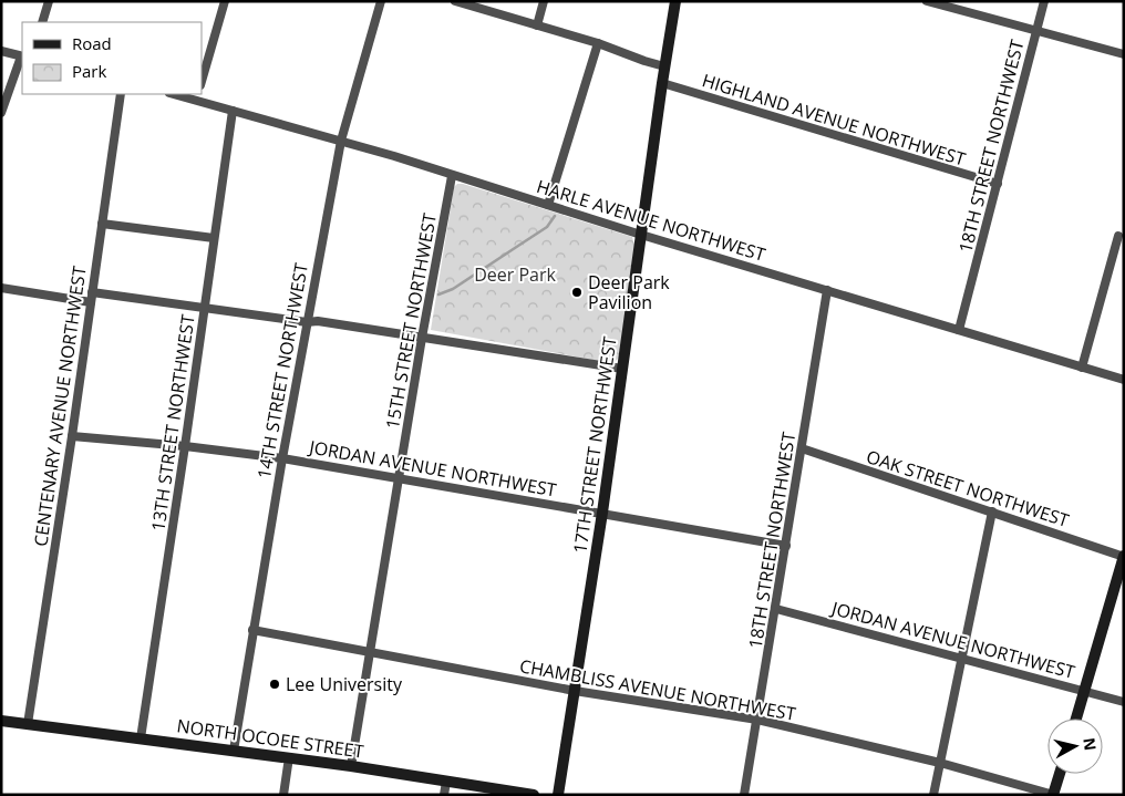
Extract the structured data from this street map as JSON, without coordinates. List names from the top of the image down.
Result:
{
  "streets": {
    "street": [
      "HIGHLAND AVENUE NORTHWEST",
      "18TH STREET NORTHWEST",
      "HARLE AVENUE NORTHWEST",
      "15TH STREET NORTHWEST",
      "14TH STREET NORTHWEST",
      "CENTENARY AVENUE NORTHWEST",
      "13TH STREET NORTHWEST",
      "17TH STREET NORTHWEST",
      "JORDAN AVENUE NORTHWEST",
      "OAK STREET NORTHWEST",
      "CHAMBLISS AVENUE NORTHWEST",
      "NORTH OCOEE STREET"
    ]
  },
  "crossings": [
    ["HIGHLAND AVENUE NORTHWEST", "18TH STREET NORTHWEST"],
    ["HIGHLAND AVENUE NORTHWEST", "17TH STREET NORTHWEST"],
    ["18TH STREET NORTHWEST", "HARLE AVENUE NORTHWEST"],
    ["18TH STREET NORTHWEST", "JORDAN AVENUE NORTHWEST"],
    ["18TH STREET NORTHWEST", "OAK STREET NORTHWEST"],
    ["18TH STREET NORTHWEST", "CHAMBLISS AVENUE NORTHWEST"],
    ["HARLE AVENUE NORTHWEST", "15TH STREET NORTHWEST"],
    ["HARLE AVENUE NORTHWEST", "14TH STREET NORTHWEST"],
    ["HARLE AVENUE NORTHWEST", "13TH STREET NORTHWEST"],
    ["HARLE AVENUE NORTHWEST", "17TH STREET NORTHWEST"],
    ["15TH STREET NORTHWEST", "JORDAN AVENUE NORTHWEST"],
    ["15TH STREET NORTHWEST", "CHAMBLISS AVENUE NORTHWEST"],
    ["15TH STREET NORTHWEST", "NORTH OCOEE STREET"],
    ["14TH STREET NORTHWEST", "JORDAN AVENUE NORTHWEST"],
    ["14TH STREET NORTHWEST", "CHAMBLISS AVENUE NORTHWEST"],
    ["14TH STREET NORTHWEST", "NORTH OCOEE STREET"],
    ["CENTENARY AVENUE NORTHWEST", "JORDAN AVENUE NORTHWEST"],
    ["CENTENARY AVENUE NORTHWEST", "NORTH OCOEE STREET"],
    ["13TH STREET NORTHWEST", "JORDAN AVENUE NORTHWEST"],
    ["13TH STREET NORTHWEST", "NORTH OCOEE STREET"],
    ["17TH STREET NORTHWEST", "JORDAN AVENUE NORTHWEST"],
    ["17TH STREET NORTHWEST", "CHAMBLISS AVENUE NORTHWEST"]
  ],
  "parks": ["Deer Park"],
  "places": ["Deer Park Pavilion", "Lee University"],
  "legend": ["Road", "Park"],
  "north": "right"
}
